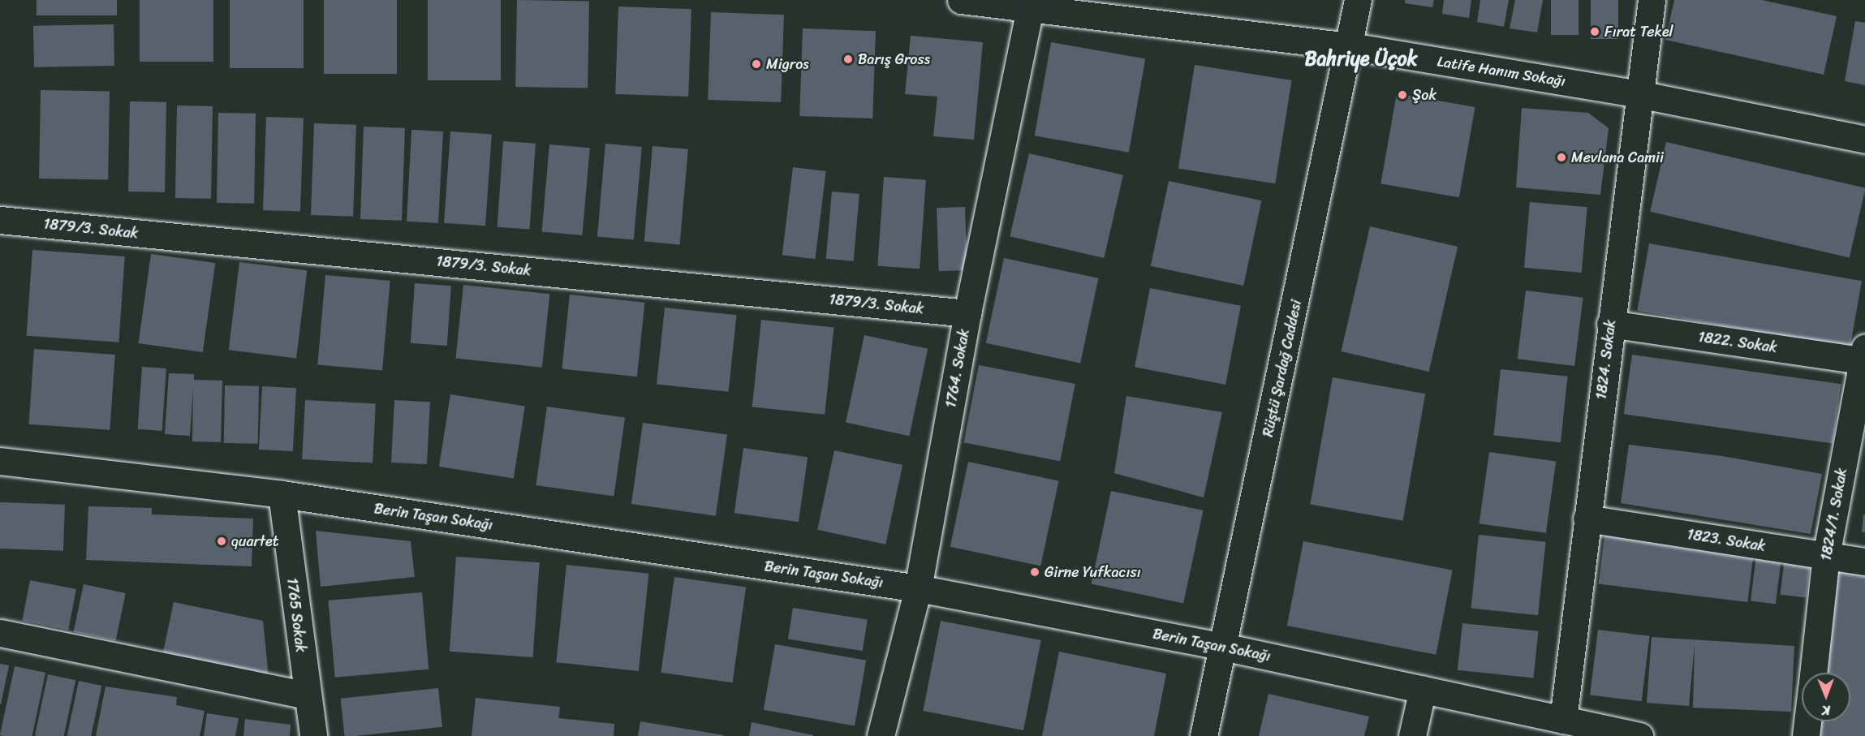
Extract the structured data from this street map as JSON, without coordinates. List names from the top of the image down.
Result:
{
  "streets": {
    "street": [
      "Latife Hanım Sokağı",
      "1879/3. Sokak",
      "1822. Sokak",
      "1824. Sokak",
      "1764. Sokak",
      "Rüştü Şardağ Caddesi",
      "1824/1. Sokak",
      "Berin Taşan Sokağı",
      "1823. Sokak",
      "1765 Sokak"
    ]
  },
  "crossings": [
    ["Latife Hanım Sokağı", "1824. Sokak"],
    ["Latife Hanım Sokağı", "1764. Sokak"],
    ["Latife Hanım Sokağı", "Rüştü Şardağ Caddesi"],
    ["1879/3. Sokak", "1764. Sokak"],
    ["1822. Sokak", "1824. Sokak"],
    ["1822. Sokak", "1824/1. Sokak"],
    ["1824. Sokak", "Berin Taşan Sokağı"],
    ["1824. Sokak", "1823. Sokak"],
    ["1764. Sokak", "Berin Taşan Sokağı"],
    ["Rüştü Şardağ Caddesi", "Berin Taşan Sokağı"],
    ["1824/1. Sokak", "1823. Sokak"],
    ["Berin Taşan Sokağı", "1765 Sokak"]
  ],
  "districts": ["Bahriye Üçok"],
  "places": [
    "Fırat Tekel",
    "Barış Gross",
    "Migros",
    "Şok",
    "Mevlana Camii",
    "quartet",
    "Girne Yufkacısı"
  ],
  "north": "bottom"
}
